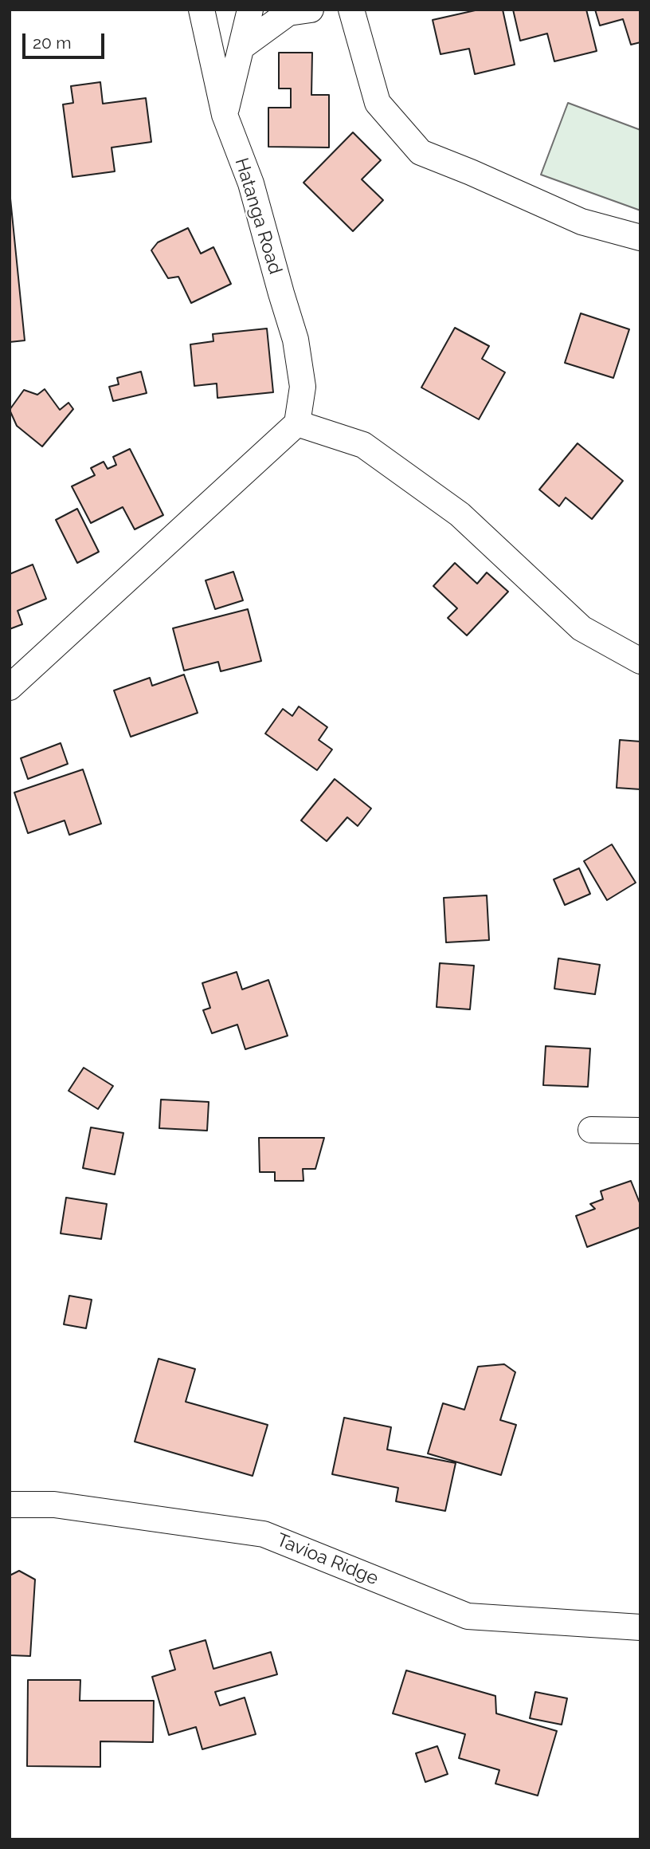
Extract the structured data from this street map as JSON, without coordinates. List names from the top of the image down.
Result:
{
  "streets": {
    "street": ["Hatanga Road", "Tavioa Ridge"]
  },
  "scale_bar": "20 m"
}
